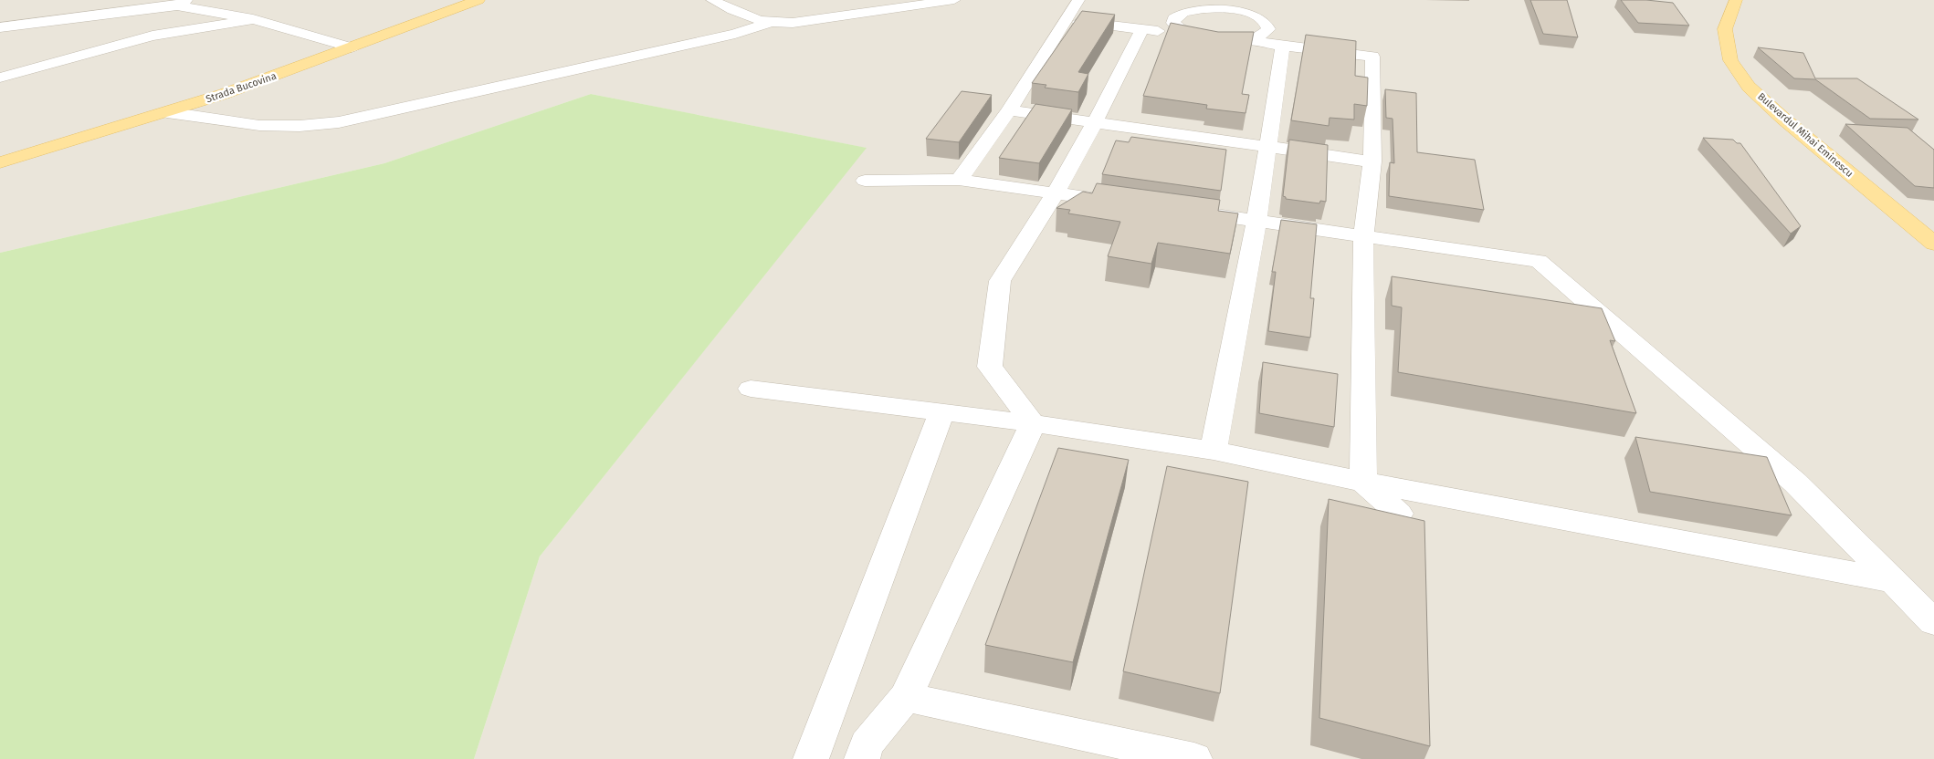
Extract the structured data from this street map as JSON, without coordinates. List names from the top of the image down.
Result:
{
  "streets": {
    "main road": ["Strada Bucovina", "Bulevardul Mihai Eminescu"]
  }
}
